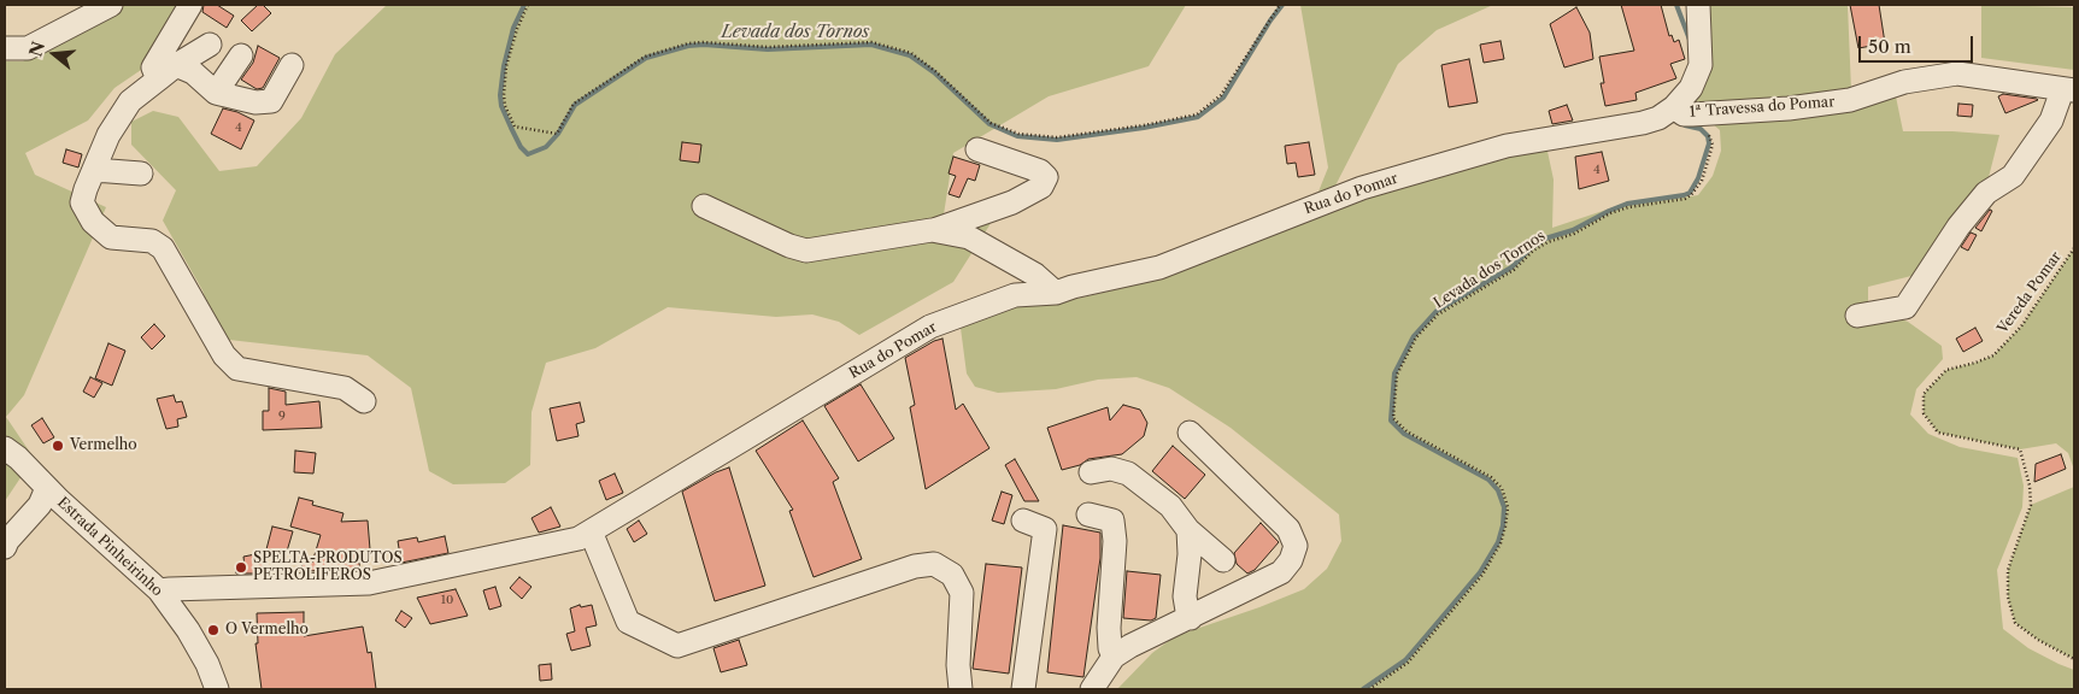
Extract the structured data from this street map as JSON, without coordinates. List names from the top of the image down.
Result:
{
  "streets": {
    "street": ["1ª Travessa do Pomar", "Rua do Pomar", "Estrada Pinheirinho"],
    "path": ["Levada dos Tornos", "Vereda Pomar"]
  },
  "crossings": [
    ["1ª Travessa do Pomar", "Rua do Pomar"],
    ["Rua do Pomar", "Estrada Pinheirinho"]
  ],
  "water": ["Levada dos Tornos"],
  "places": ["Vermelho", "SPELTA-PRODUTOS PETROLIFEROS", "O Vermelho"],
  "house_numbers": [
    "4",
    "4",
    "9",
    "10"
  ],
  "scale_bar": "50 m",
  "north": "left"
}
